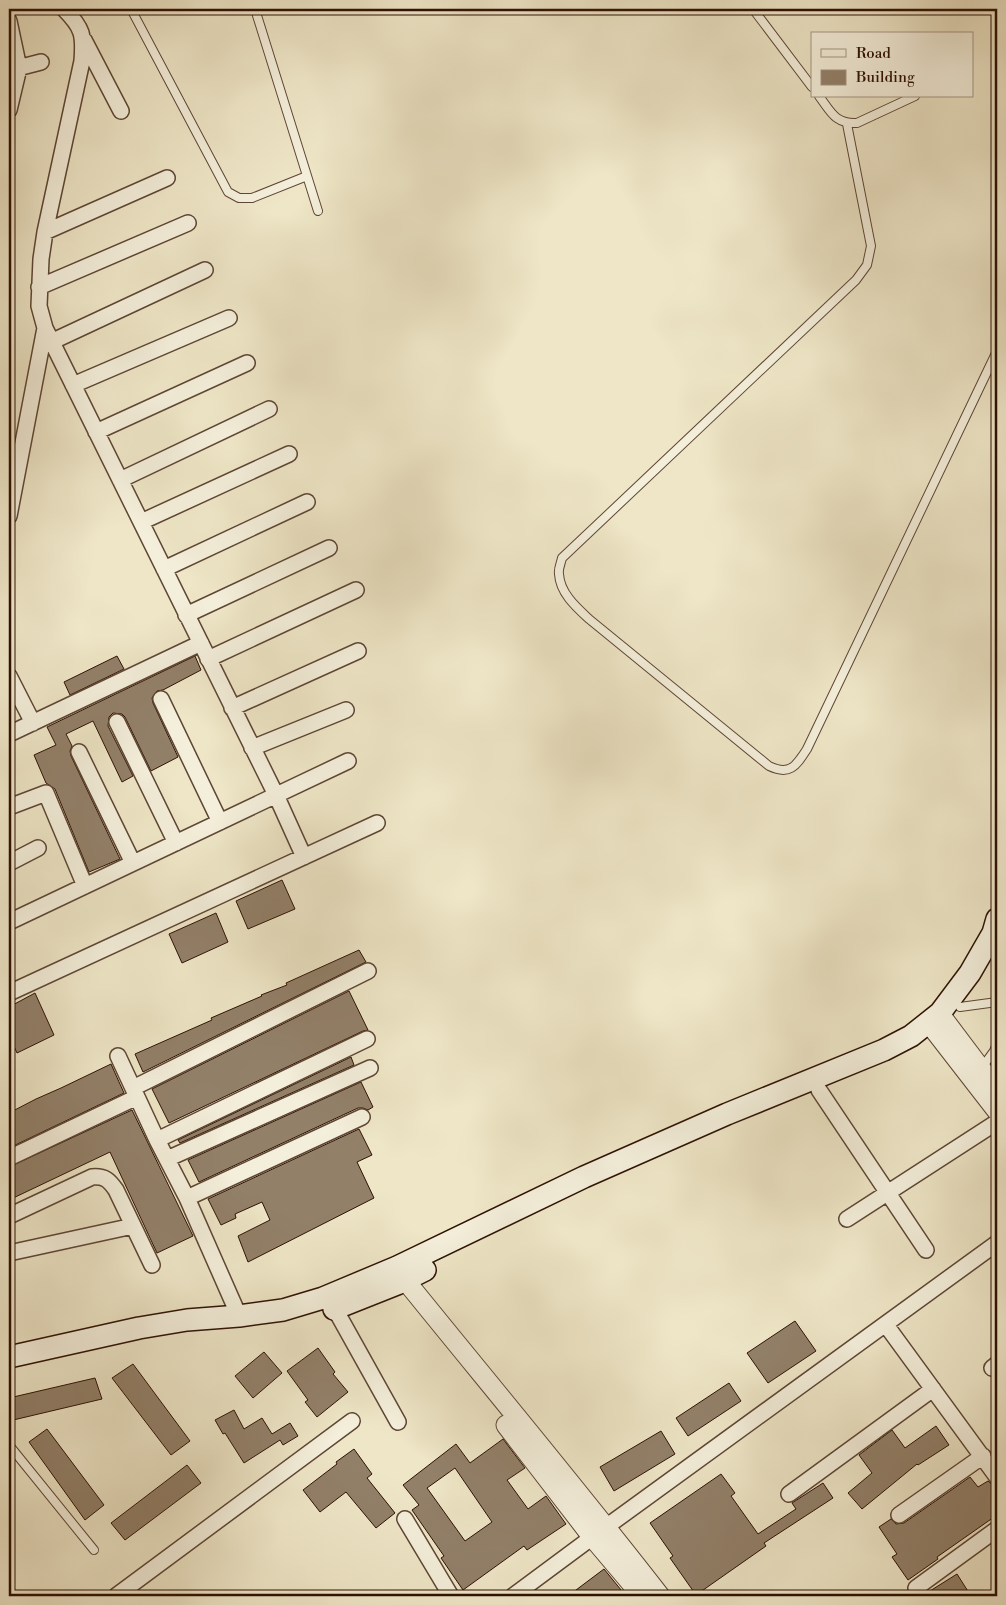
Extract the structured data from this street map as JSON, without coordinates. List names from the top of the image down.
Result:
{
  "legend": ["Road", "Building"]
}
